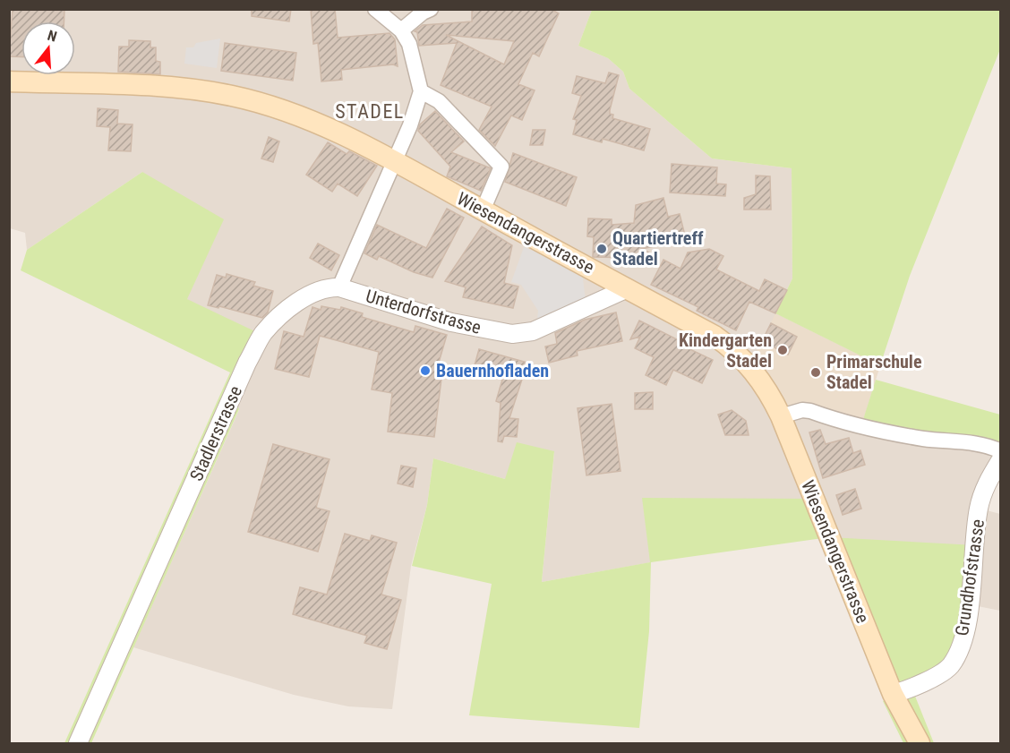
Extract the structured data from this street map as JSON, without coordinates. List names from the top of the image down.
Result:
{
  "streets": {
    "main road": ["Wiesendangerstrasse"],
    "street": ["Unterdorfstrasse", "Stadlerstrasse", "Grundhofstrasse"]
  },
  "crossings": [
    ["Wiesendangerstrasse", "Unterdorfstrasse"],
    ["Wiesendangerstrasse", "Grundhofstrasse"],
    ["Unterdorfstrasse", "Stadlerstrasse"]
  ],
  "districts": ["STADEL"],
  "places": [
    "Quartiertreff Stadel",
    "Kindergarten Stadel",
    "Bauernhofladen",
    "Primarschule Stadel"
  ],
  "north": "top"
}
